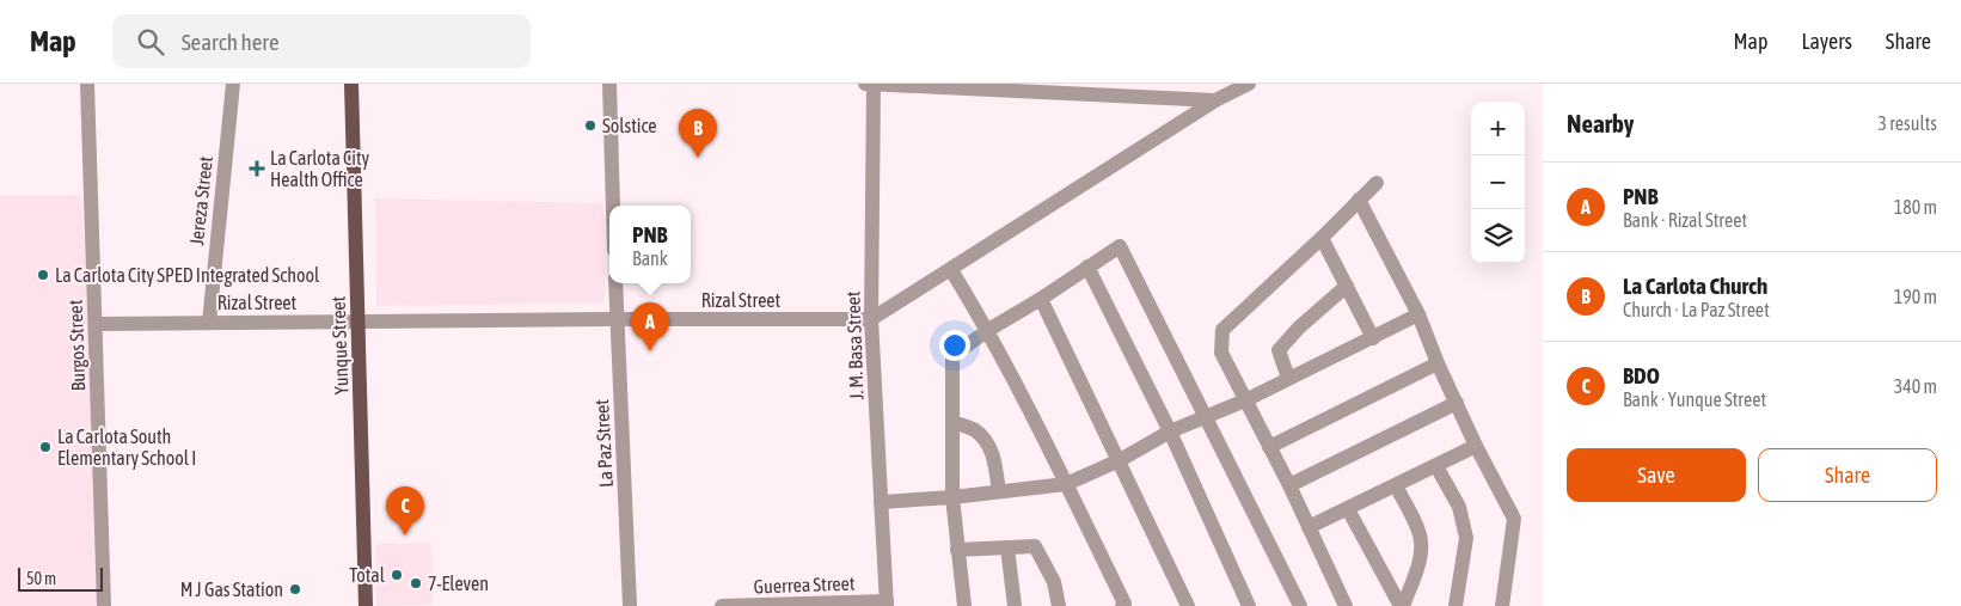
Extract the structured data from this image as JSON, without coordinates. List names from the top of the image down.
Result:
{
  "streets": {
    "main road": ["Yunque Street"],
    "street": [
      "Jereza Street",
      "Rizal Street",
      "Burgos Street",
      "J. M. Basa Street",
      "La Paz Street",
      "Guerrea Street"
    ]
  },
  "crossings": [
    ["Jereza Street", "Rizal Street"],
    ["Rizal Street", "Burgos Street"],
    ["Rizal Street", "Yunque Street"],
    ["Rizal Street", "J. M. Basa Street"],
    ["Rizal Street", "La Paz Street"],
    ["J. M. Basa Street", "Guerrea Street"]
  ],
  "places": {
    "other": [
      "Solstice",
      "La Carlota City SPED Integrated School",
      "La Carlota South Elementary School I",
      "Total",
      "7-Eleven",
      "M J Gas Station"
    ],
    "health": ["La Carlota City Health Office"]
  },
  "scale_bar": "50 m",
  "page": {
    "header": "Map",
    "search": "Search here",
    "nav": ["Map", "Layers", "Share"],
    "heading": ["Nearby", "3 results"],
    "map_buttons": ["+", "−"],
    "pins": ["B", "A", "C"],
    "list": [
      {
        "mark": "A",
        "name": "PNB",
        "note": "Bank · Rizal Street",
        "value": "180 m"
      },
      {
        "mark": "B",
        "name": "La Carlota Church",
        "note": "Church · La Paz Street",
        "value": "190 m"
      },
      {
        "mark": "C",
        "name": "BDO",
        "note": "Bank · Yunque Street",
        "value": "340 m"
      }
    ],
    "popup": ["PNB", "Bank"],
    "buttons": ["Save", "Share"],
    "scale": "50 m"
  }
}
